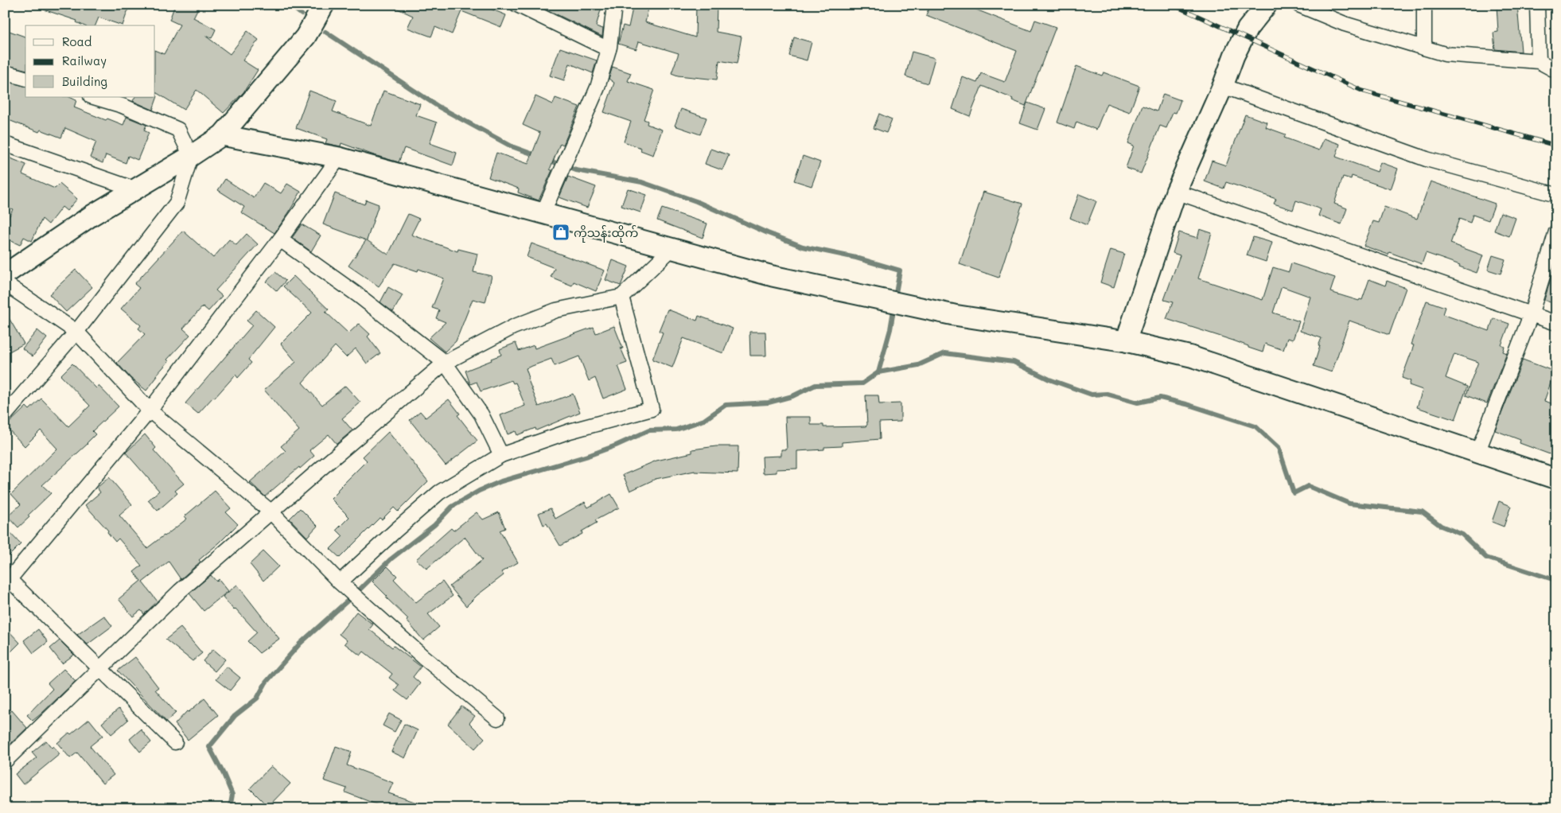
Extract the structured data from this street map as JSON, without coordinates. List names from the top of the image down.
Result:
{
  "places": {
    "shop": ["ကိုသန်းထိုက်"]
  },
  "legend": ["Road", "Railway", "Building"]
}
